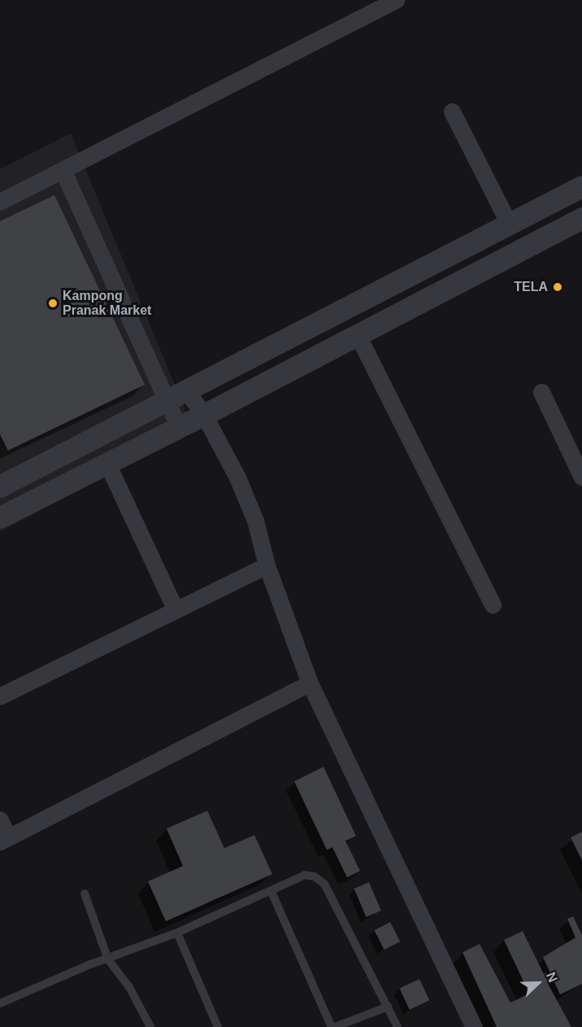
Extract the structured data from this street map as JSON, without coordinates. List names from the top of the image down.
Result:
{
  "places": ["TELA", "Kampong Pranak Market"],
  "north": "top right"
}
